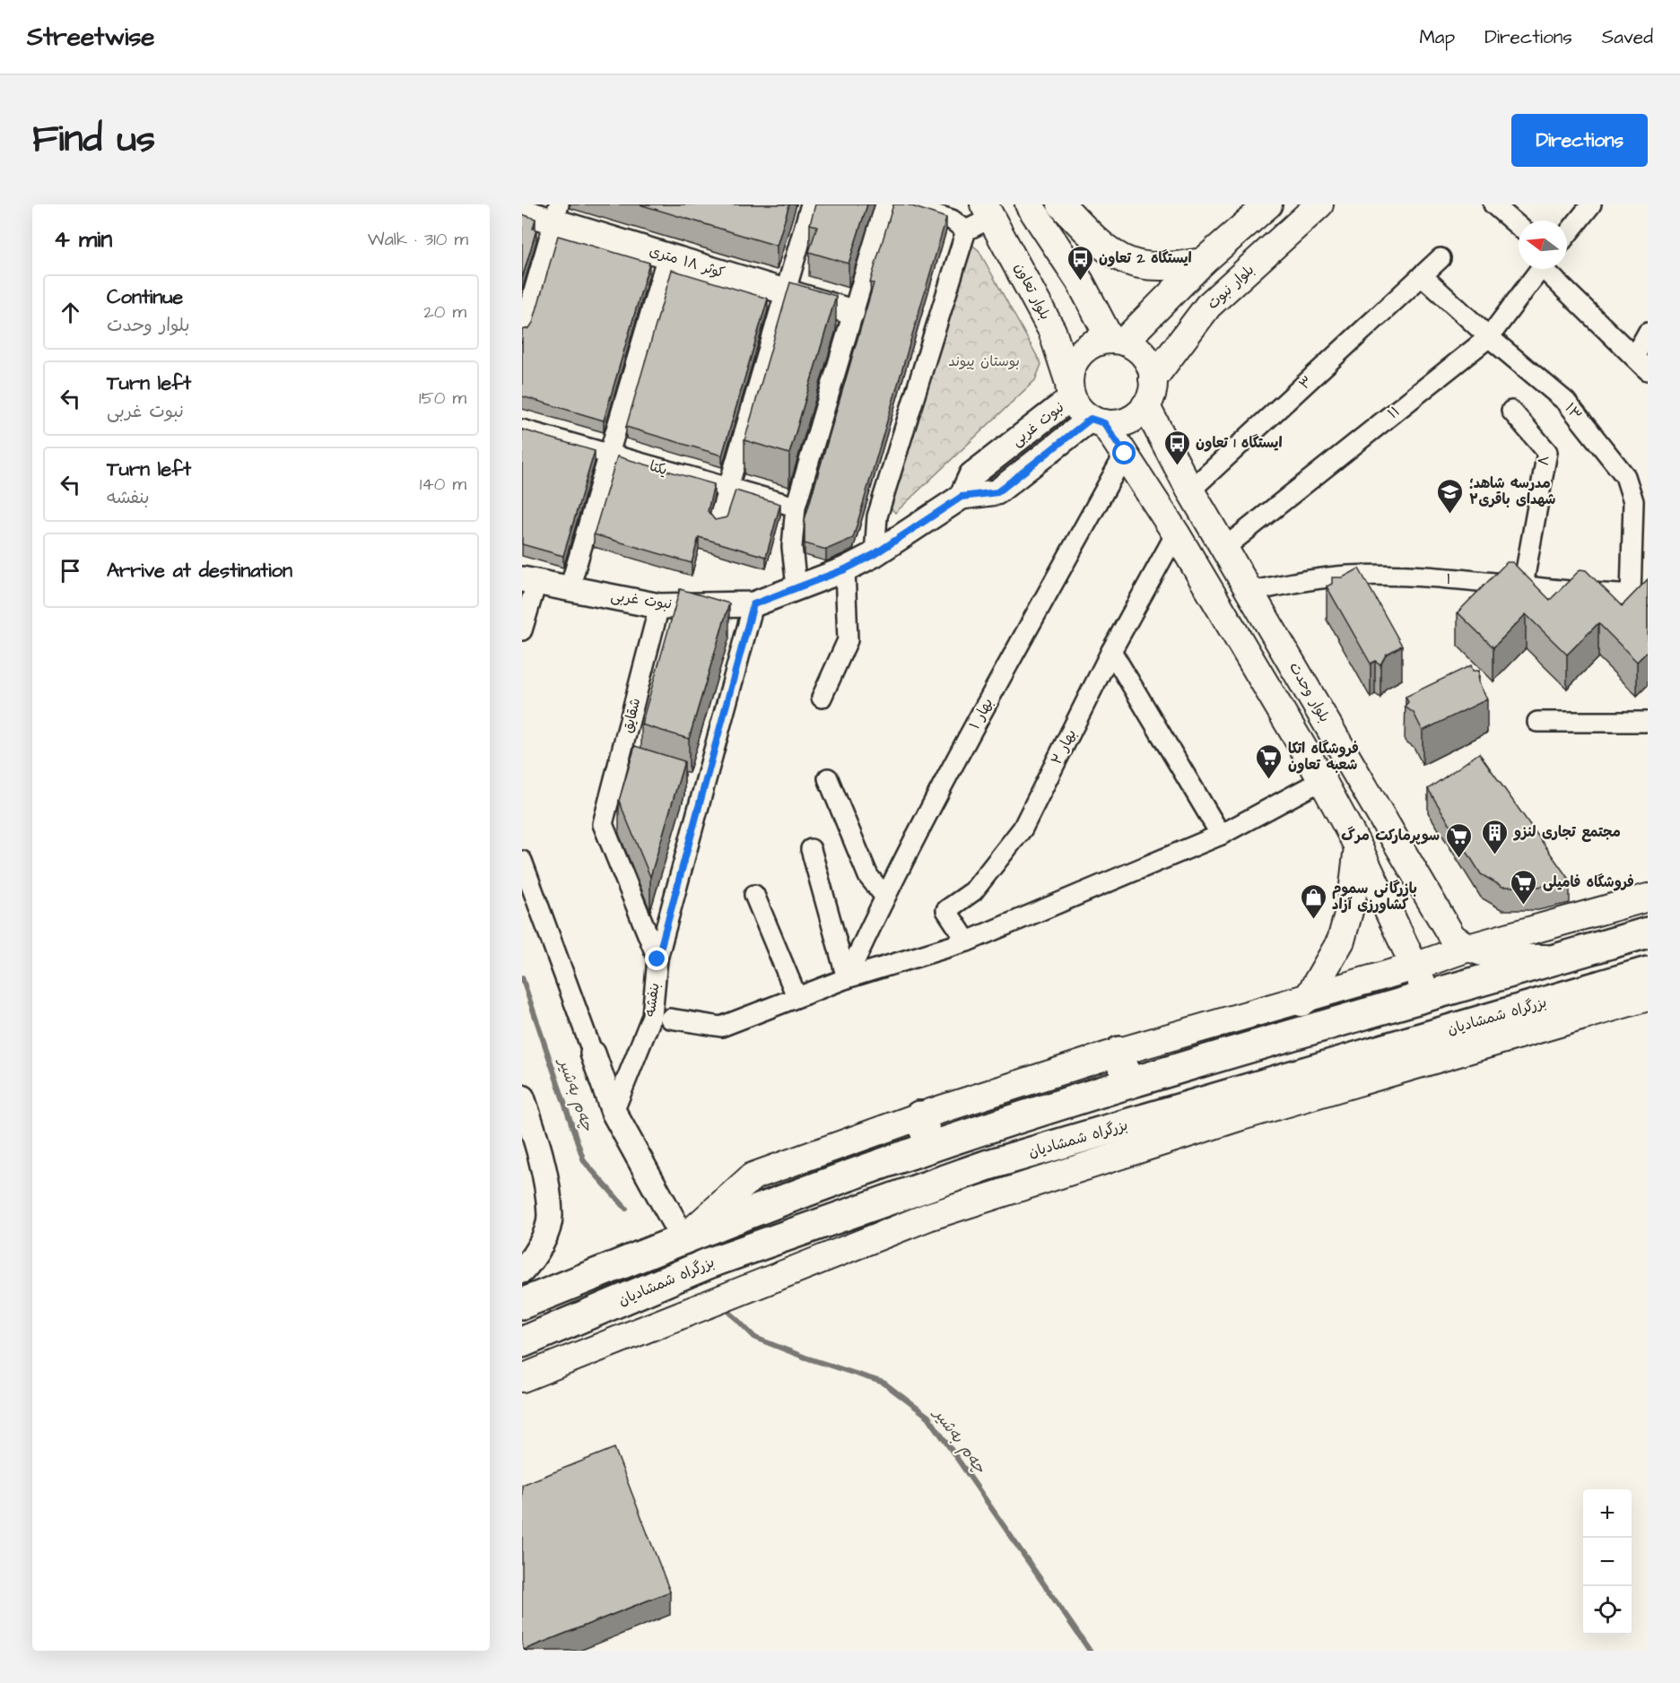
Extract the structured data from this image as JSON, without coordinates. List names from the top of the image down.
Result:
{
  "streets": {
    "highway": ["بزرگراه شمشادیان"],
    "main road": ["بلوار نبوت", "بلوار تعاون", "بلوار وحدت"],
    "street": [
      "کوثر ۱۸ متری",
      "۳",
      "۱۳",
      "۱۱",
      "نبوت غربی",
      "۸",
      "یکتا",
      "۱",
      "بهار ۱",
      "شقایق",
      "بهار ۲",
      "بنفشه"
    ]
  },
  "crossings": [
    ["بلوار نبوت", "بلوار تعاون"],
    ["بلوار نبوت", "نبوت غربی"],
    ["بلوار نبوت", "بلوار وحدت"],
    ["بلوار تعاون", "نبوت غربی"],
    ["بلوار تعاون", "بلوار وحدت"],
    ["۳", "۱۳"],
    ["۳", "بلوار وحدت"],
    ["۱۳", "۱۱"],
    ["۱۳", "۱"],
    ["۱۱", "بلوار وحدت"],
    ["نبوت غربی", "بلوار وحدت"],
    ["نبوت غربی", "شقایق"],
    ["نبوت غربی", "بنفشه"],
    ["۸", "۱"],
    ["۱", "بلوار وحدت"],
    ["شقایق", "بنفشه"]
  ],
  "water": ["چەم بەشیر"],
  "parks": ["بوستان پیوند"],
  "places": {
    "bus stop": ["ایستگاه 2 تعاون", "ایستگاه 1 تعاون"],
    "school or university": ["مدرسه شاهد؛ شهدای باقری۲"],
    "supermarket": ["فروشگاه اتکا شعبه تعاون", "سوپرمارکت مرگ", "فروشگاه فامیلی"],
    "building": ["مجتمع تجاری لنزو"],
    "shop": ["بازرگانی سموم کشاورزی آزاد"]
  },
  "north": "left",
  "page": {
    "header": "Streetwise",
    "nav": ["Map", "Directions", "Saved"],
    "title": "Find us",
    "buttons": "Directions",
    "heading": ["4 min", "Walk · 310 m"],
    "list": [
      ["Continue", "بلوار وحدت", "20 m"],
      ["Turn left", "نبوت غربی", "150 m"],
      ["Turn left", "بنفشه", "140 m"],
      "Arrive at destination"
    ],
    "map_buttons": ["+", "−"]
  }
}
